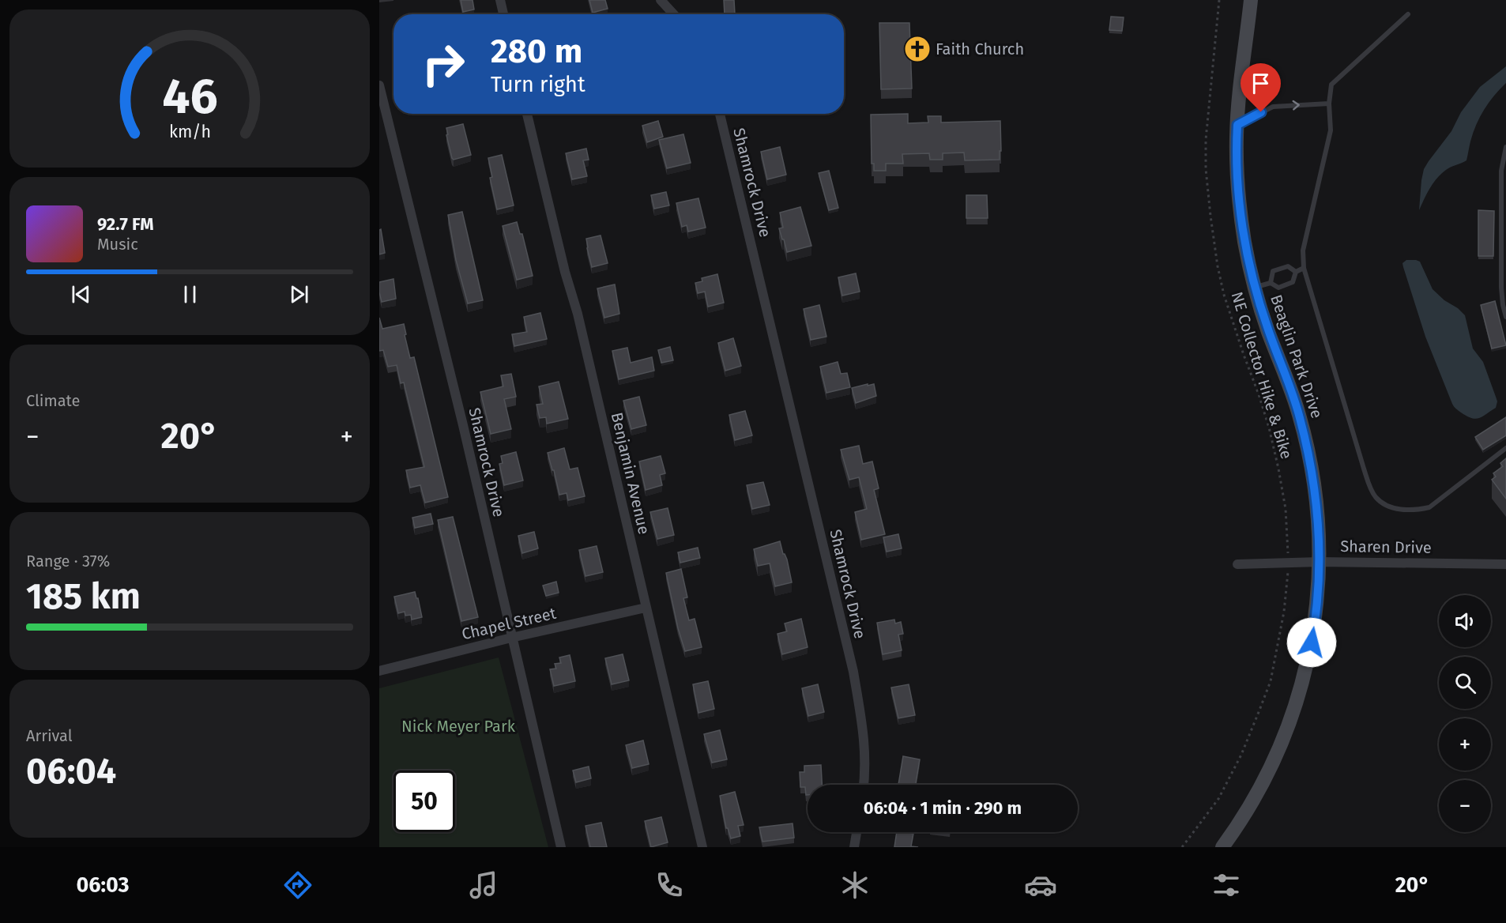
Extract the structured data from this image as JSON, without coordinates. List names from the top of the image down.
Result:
{
  "streets": {
    "main road": ["Beaglin Park Drive"],
    "street": [
      "Shamrock Drive",
      "Benjamin Avenue",
      "Sharen Drive",
      "Chapel Street"
    ],
    "path": ["NE Collector Hike & Bike"]
  },
  "crossings": [
    ["Shamrock Drive", "Chapel Street"],
    ["Beaglin Park Drive", "Sharen Drive"],
    ["NE Collector Hike & Bike", "Sharen Drive"],
    ["Benjamin Avenue", "Chapel Street"]
  ],
  "parks": ["Nick Meyer Park"],
  "places": {
    "church": ["Faith Church"]
  },
  "page": {
    "turn": ["280 m", "Turn right"],
    "song": ["92.7 FM", "Music"],
    "tile": [
      "Climate",
      ["Range · 37%", "185 km"],
      ["Arrival", "06:04"]
    ],
    "heat": ["−", "20°", "+"],
    "map_buttons": ["+", "−"],
    "limit": "50",
    "trip": "06:04 · 1 min · 290 m",
    "tabs": ["06:03", "20°"],
    "gauge": ["46", "km/h"]
  }
}
